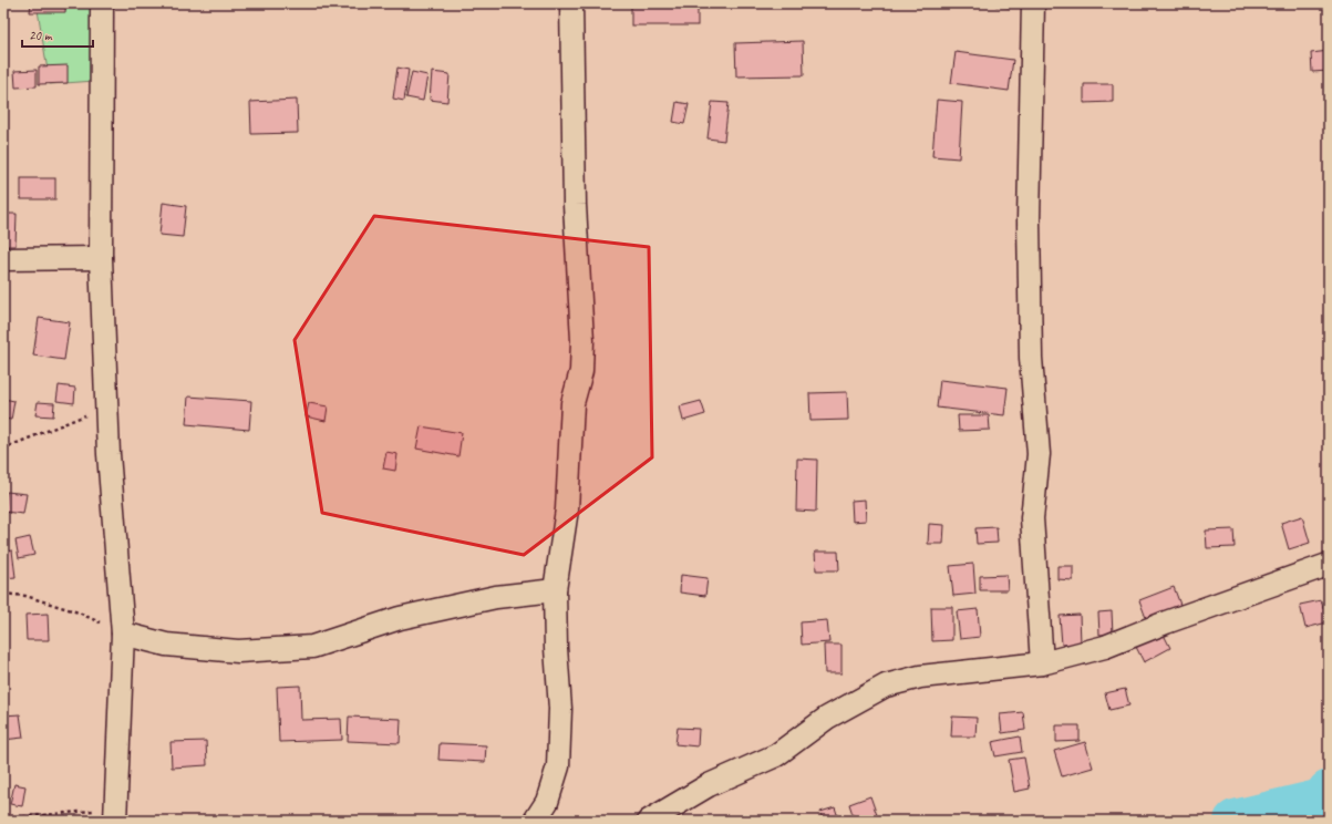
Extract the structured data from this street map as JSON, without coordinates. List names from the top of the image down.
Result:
{
  "scale_bar": "20 m"
}
